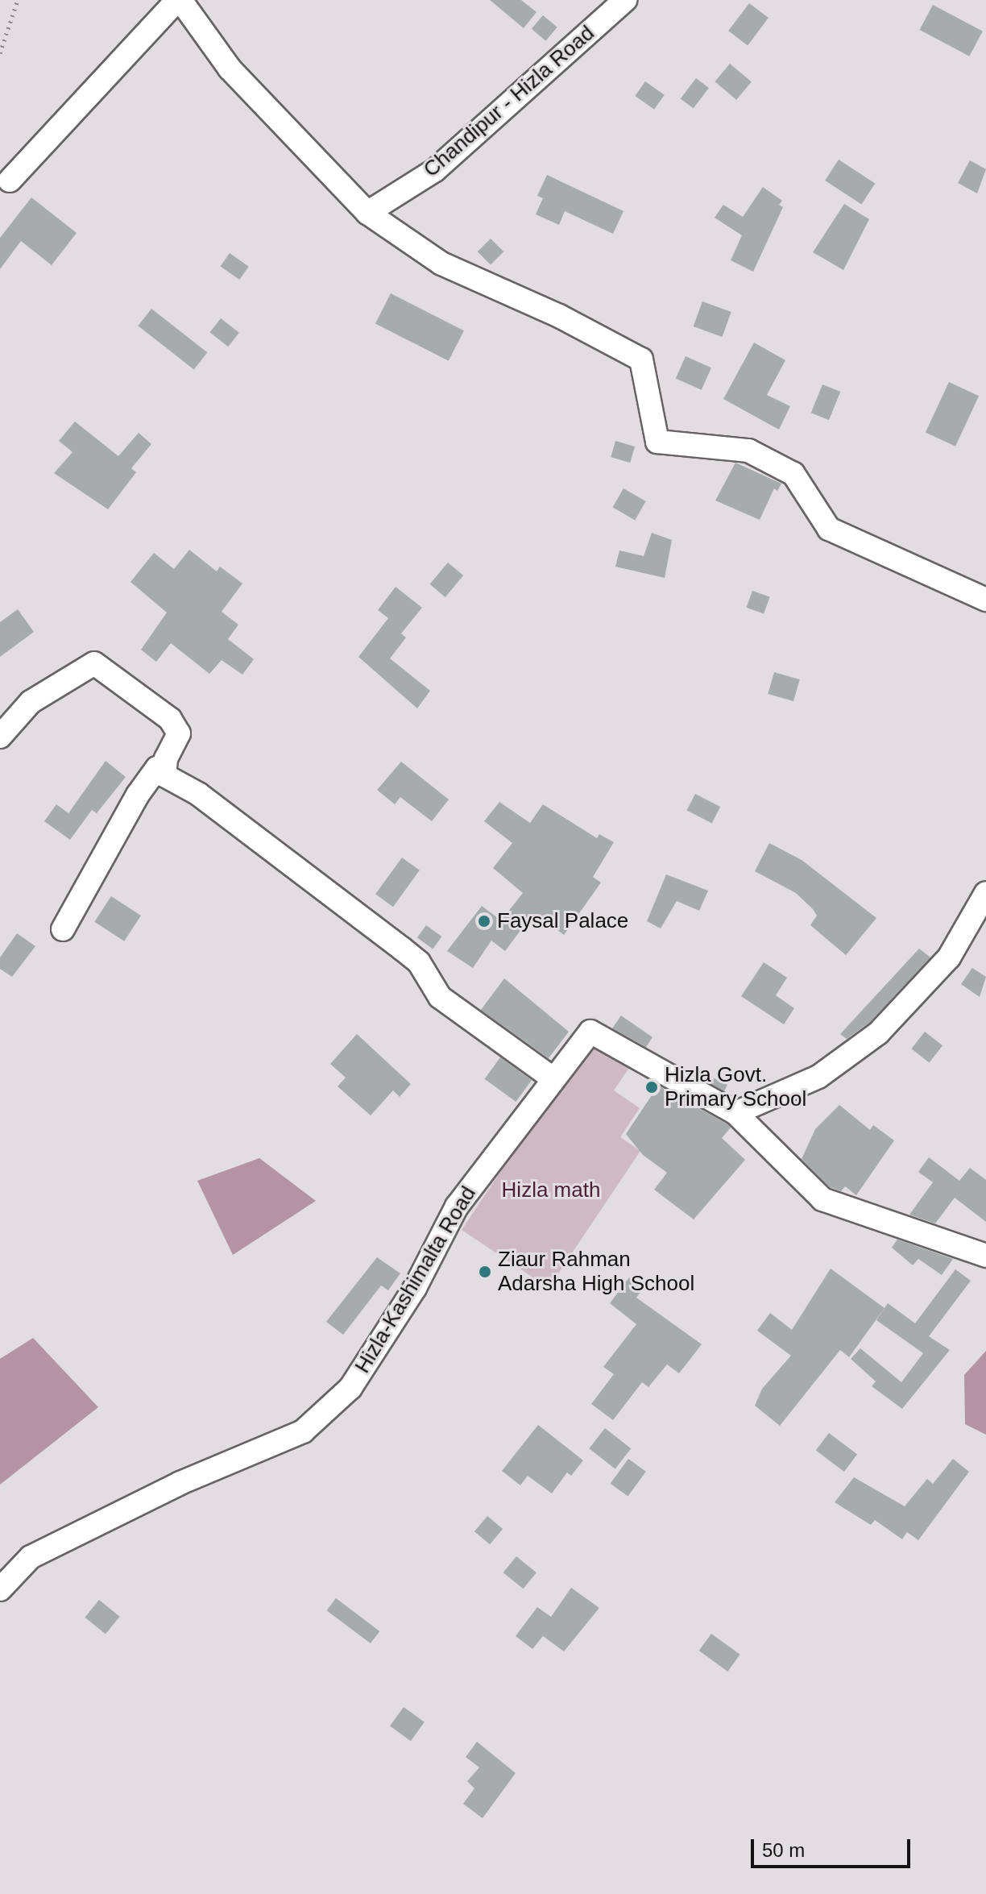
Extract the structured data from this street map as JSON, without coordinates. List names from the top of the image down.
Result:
{
  "streets": {
    "street": ["Chandipur - Hizla Road", "Hizla-Kashimalta Road"]
  },
  "parks": ["Hizla math"],
  "places": ["Faysal Palace", "Hizla Govt. Primary School", "Ziaur Rahman Adarsha High School"],
  "scale_bar": "50 m"
}
